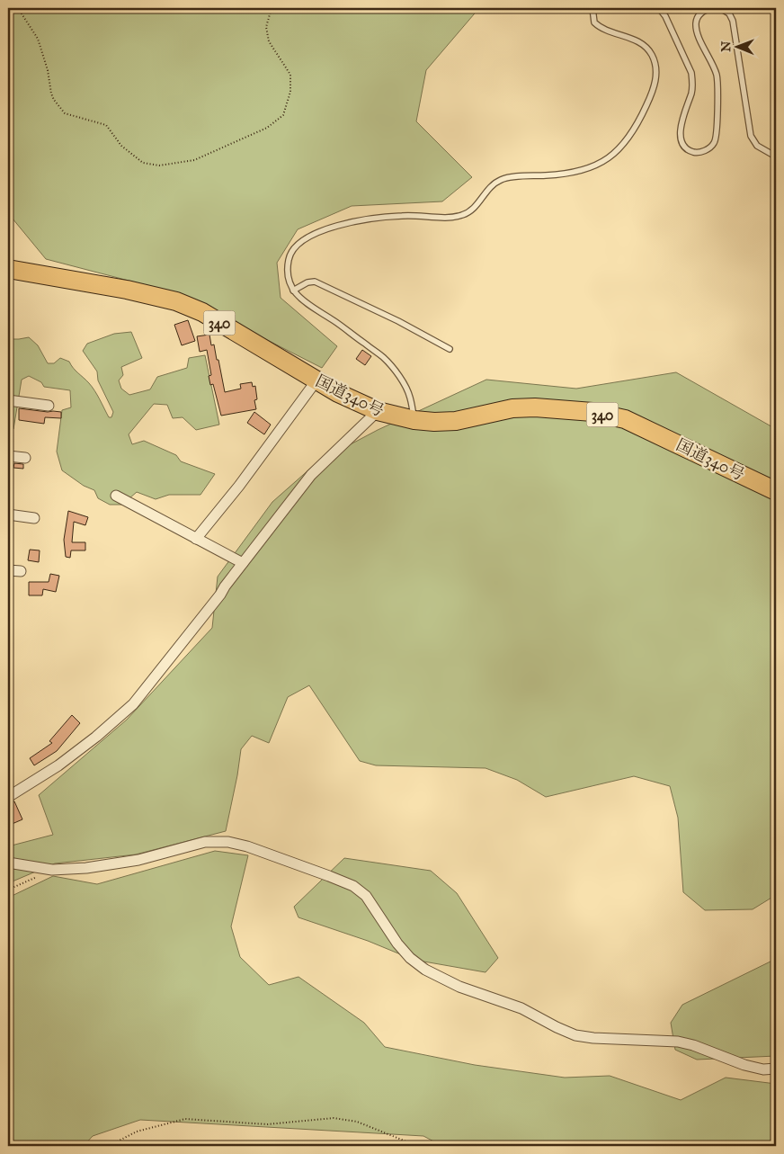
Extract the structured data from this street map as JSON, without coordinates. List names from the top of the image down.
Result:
{
  "streets": {
    "highway": ["340", "国道340号"]
  },
  "north": "left"
}
